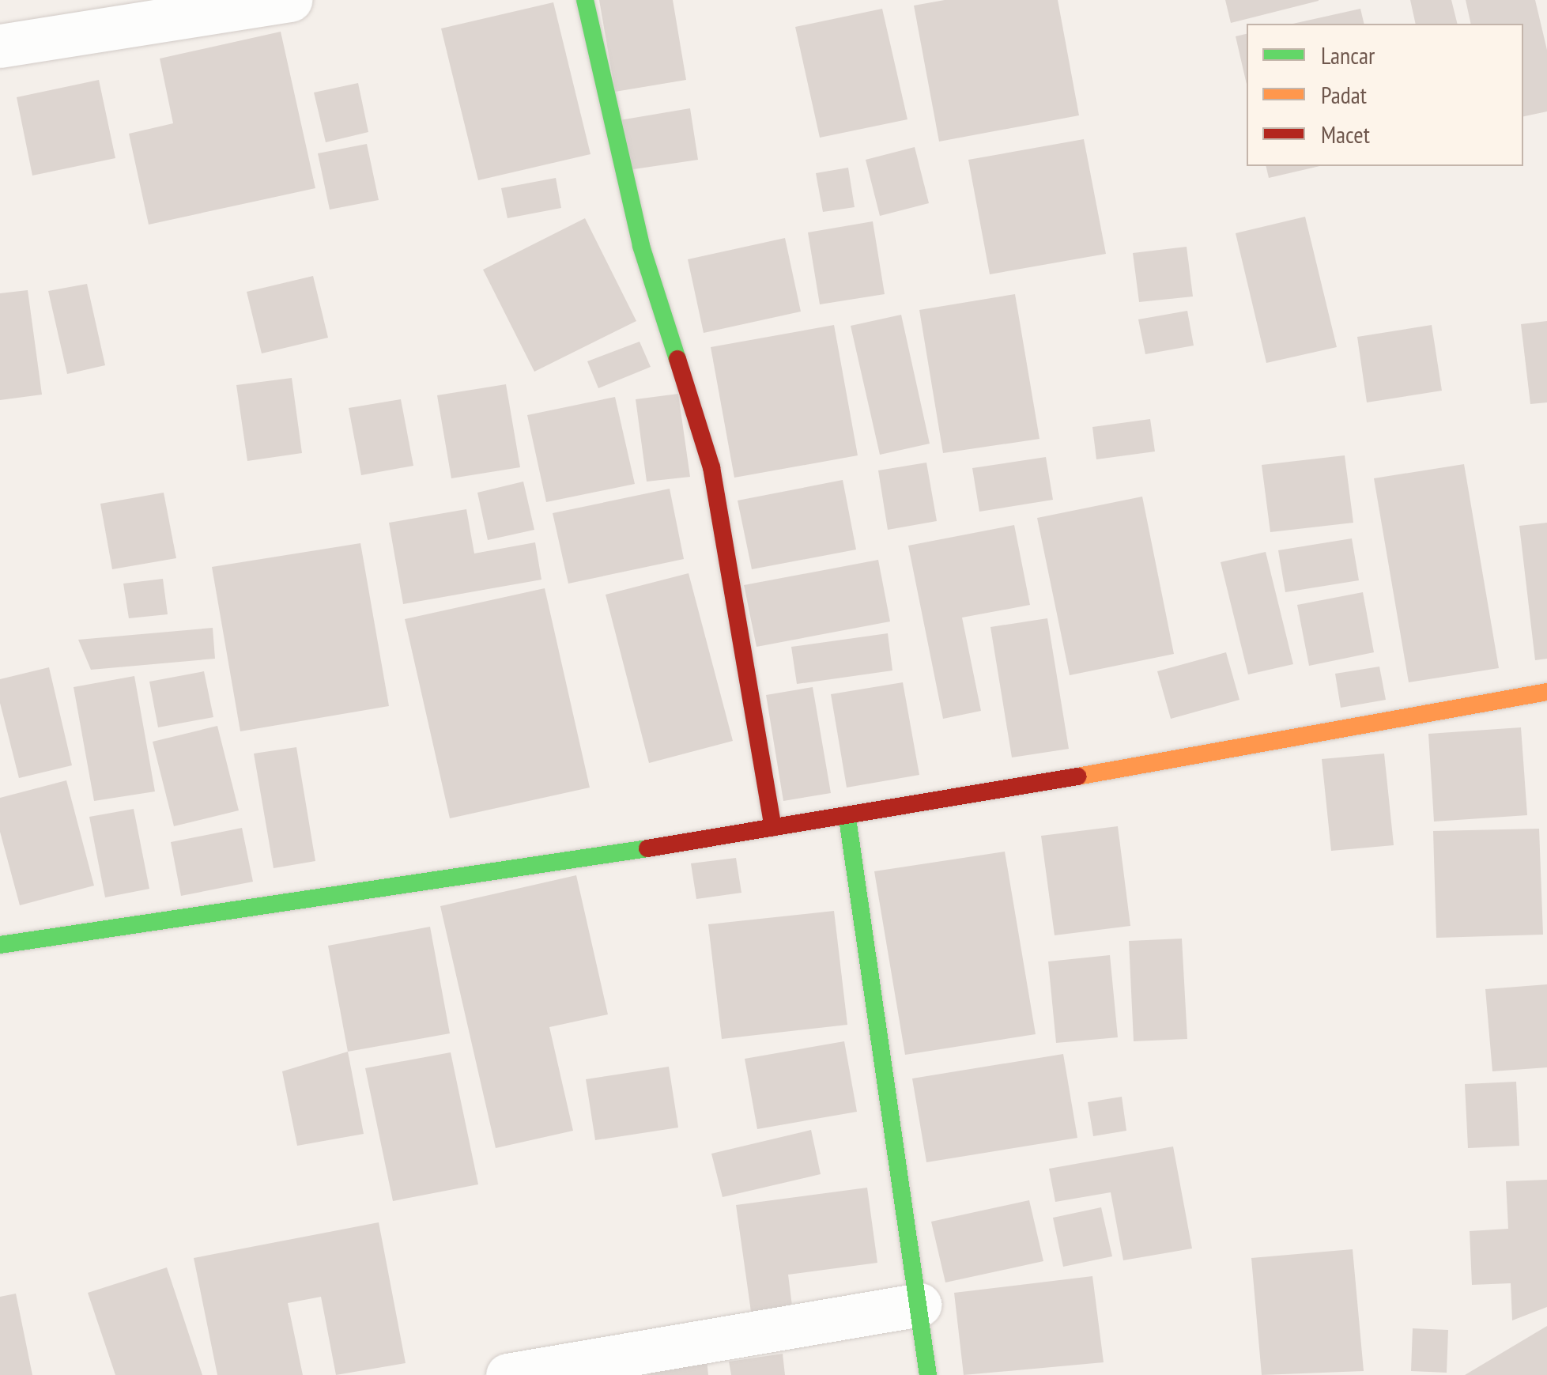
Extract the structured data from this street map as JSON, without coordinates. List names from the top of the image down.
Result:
{
  "legend": ["Lancar", "Padat", "Macet"]
}
